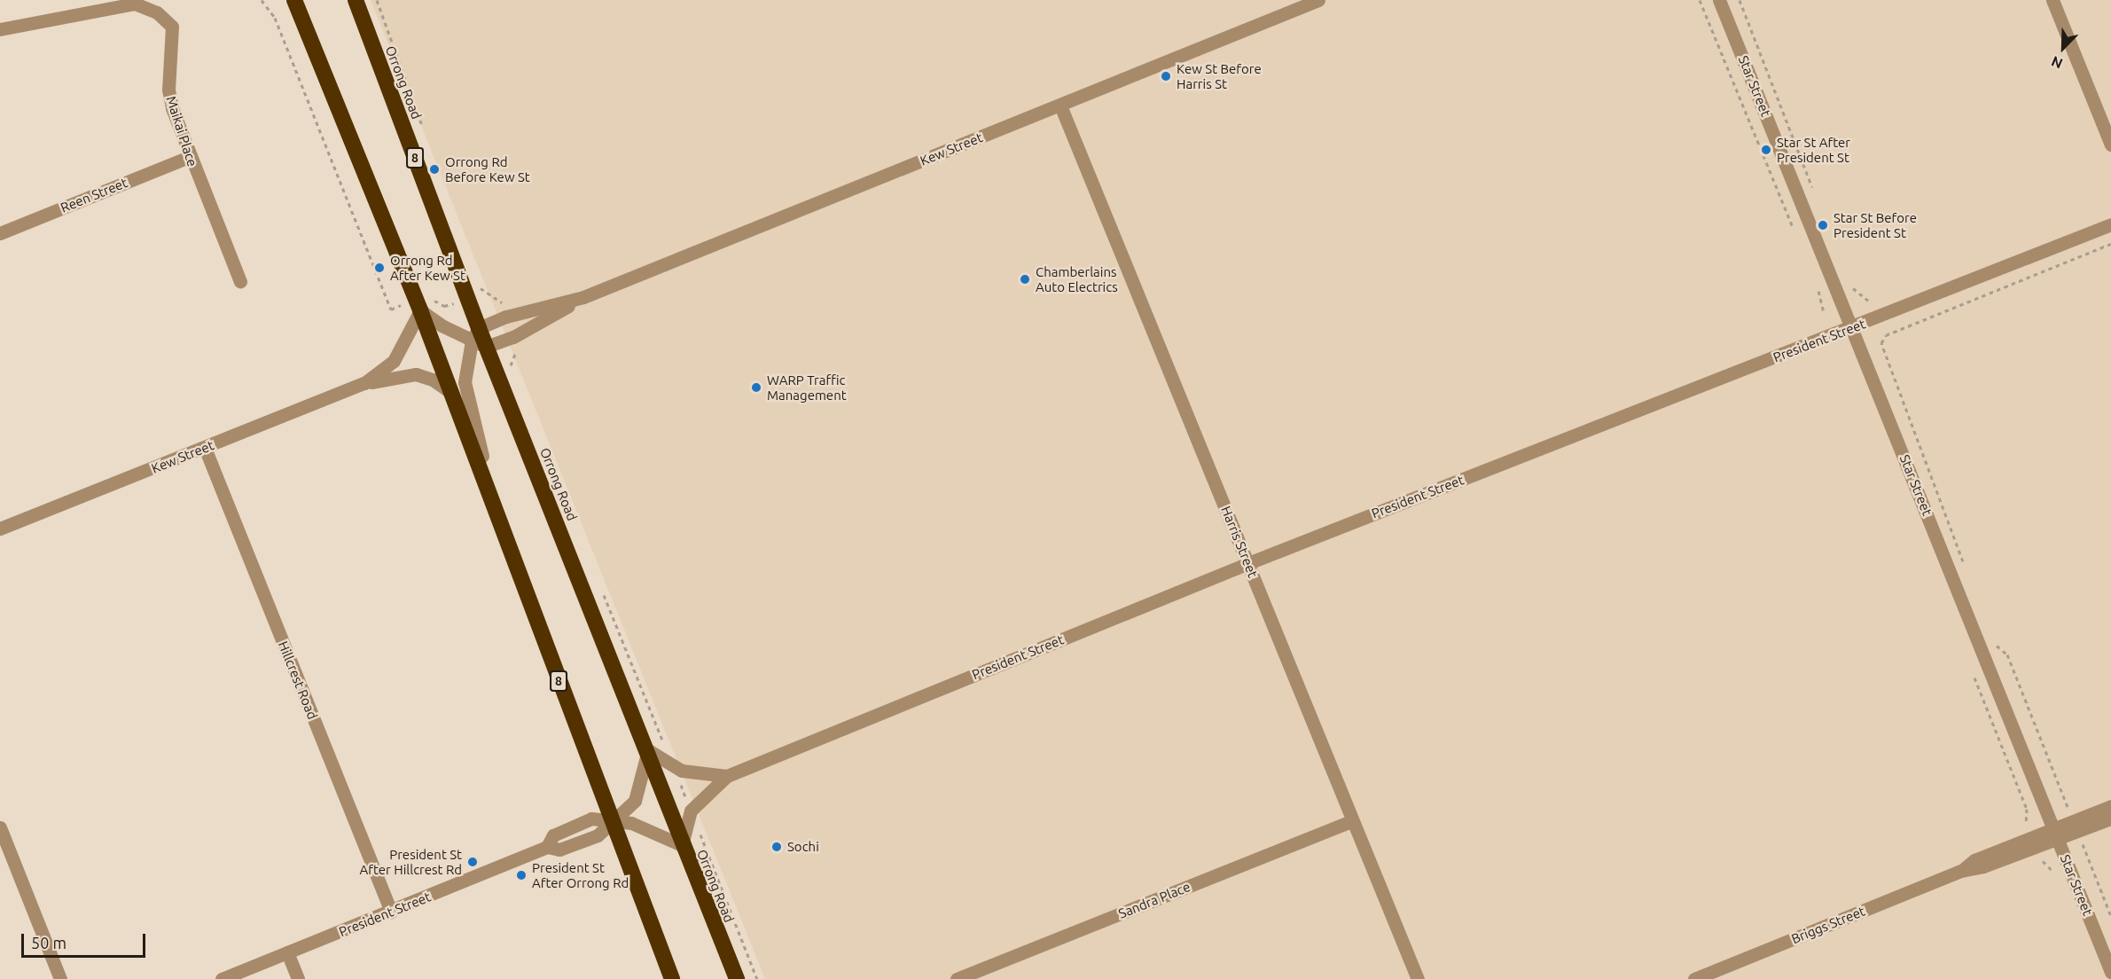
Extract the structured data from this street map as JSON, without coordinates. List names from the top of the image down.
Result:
{
  "streets": {
    "highway": ["Orrong Road", "8"],
    "street": [
      "Star Street",
      "Maikai Place",
      "Kew Street",
      "Reen Street",
      "President Street",
      "Harris Street",
      "Hillcrest Road",
      "Sandra Place",
      "Briggs Street"
    ]
  },
  "crossings": [
    ["Orrong Road", "Kew Street"],
    ["Orrong Road", "President Street"],
    ["Star Street", "President Street"],
    ["Star Street", "Briggs Street"],
    ["Maikai Place", "Reen Street"],
    ["Kew Street", "8"],
    ["Kew Street", "Harris Street"],
    ["Kew Street", "Hillcrest Road"],
    ["8", "President Street"],
    ["President Street", "Harris Street"],
    ["President Street", "Hillcrest Road"],
    ["Harris Street", "Sandra Place"]
  ],
  "places": [
    "Kew St Before Harris St",
    "Star St After President St",
    "Orrong Rd Before Kew St",
    "Star St Before President St",
    "Orrong Rd After Kew St",
    "Chamberlains Auto Electrics",
    "WARP Traffic Management",
    "Sochi",
    "President St After Hillcrest Rd",
    "President St After Orrong Rd"
  ],
  "scale_bar": "50 m",
  "north": "bottom left"
}
